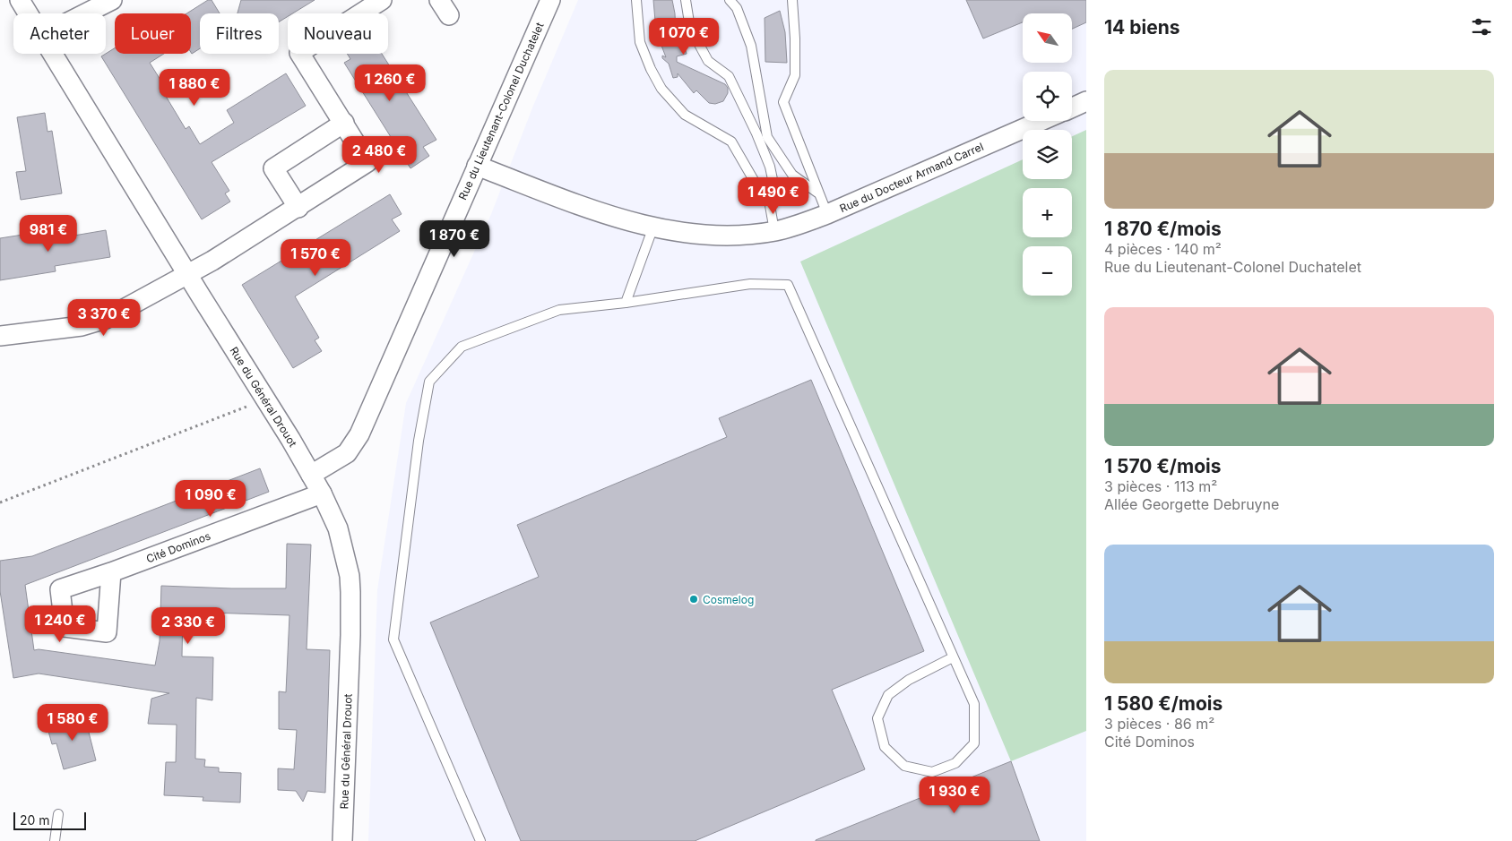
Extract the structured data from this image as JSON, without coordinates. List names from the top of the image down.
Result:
{
  "streets": {
    "street": [
      "Rue du Lieutenant-Colonel Duchatelet",
      "Rue du Docteur Armand Carrel",
      "Rue du Général Drouot",
      "Cité Dominos"
    ]
  },
  "crossings": [
    ["Rue du Lieutenant-Colonel Duchatelet", "Rue du Docteur Armand Carrel"],
    ["Rue du Lieutenant-Colonel Duchatelet", "Rue du Général Drouot"],
    ["Rue du Général Drouot", "Cité Dominos"]
  ],
  "places": ["Cosmelog"],
  "scale_bar": "20 m",
  "north": "top left",
  "page": {
    "heading": "14 biens",
    "map_buttons": ["+", "−"],
    "chip": [
      "Acheter",
      "Louer",
      "Filtres",
      "Nouveau"
    ],
    "price": [
      "1 070 €",
      "1 260 €",
      "1 880 €",
      "2 480 €",
      "1 490 €",
      "981 €",
      "1 870 €",
      "1 570 €",
      "3 370 €",
      "1 090 €",
      "1 240 €",
      "2 330 €",
      "1 580 €",
      "1 930 €"
    ],
    "list": [
      {
        "name": "1 870 €/mois",
        "note": "4 pièces · 140 m² · Rue du Lieutenant-Colonel Duchatelet"
      },
      {
        "name": "1 570 €/mois",
        "note": "3 pièces · 113 m² · Allée Georgette Debruyne"
      },
      {
        "name": "1 580 €/mois",
        "note": "3 pièces · 86 m² · Cité Dominos"
      }
    ],
    "scale": "20 m"
  }
}
